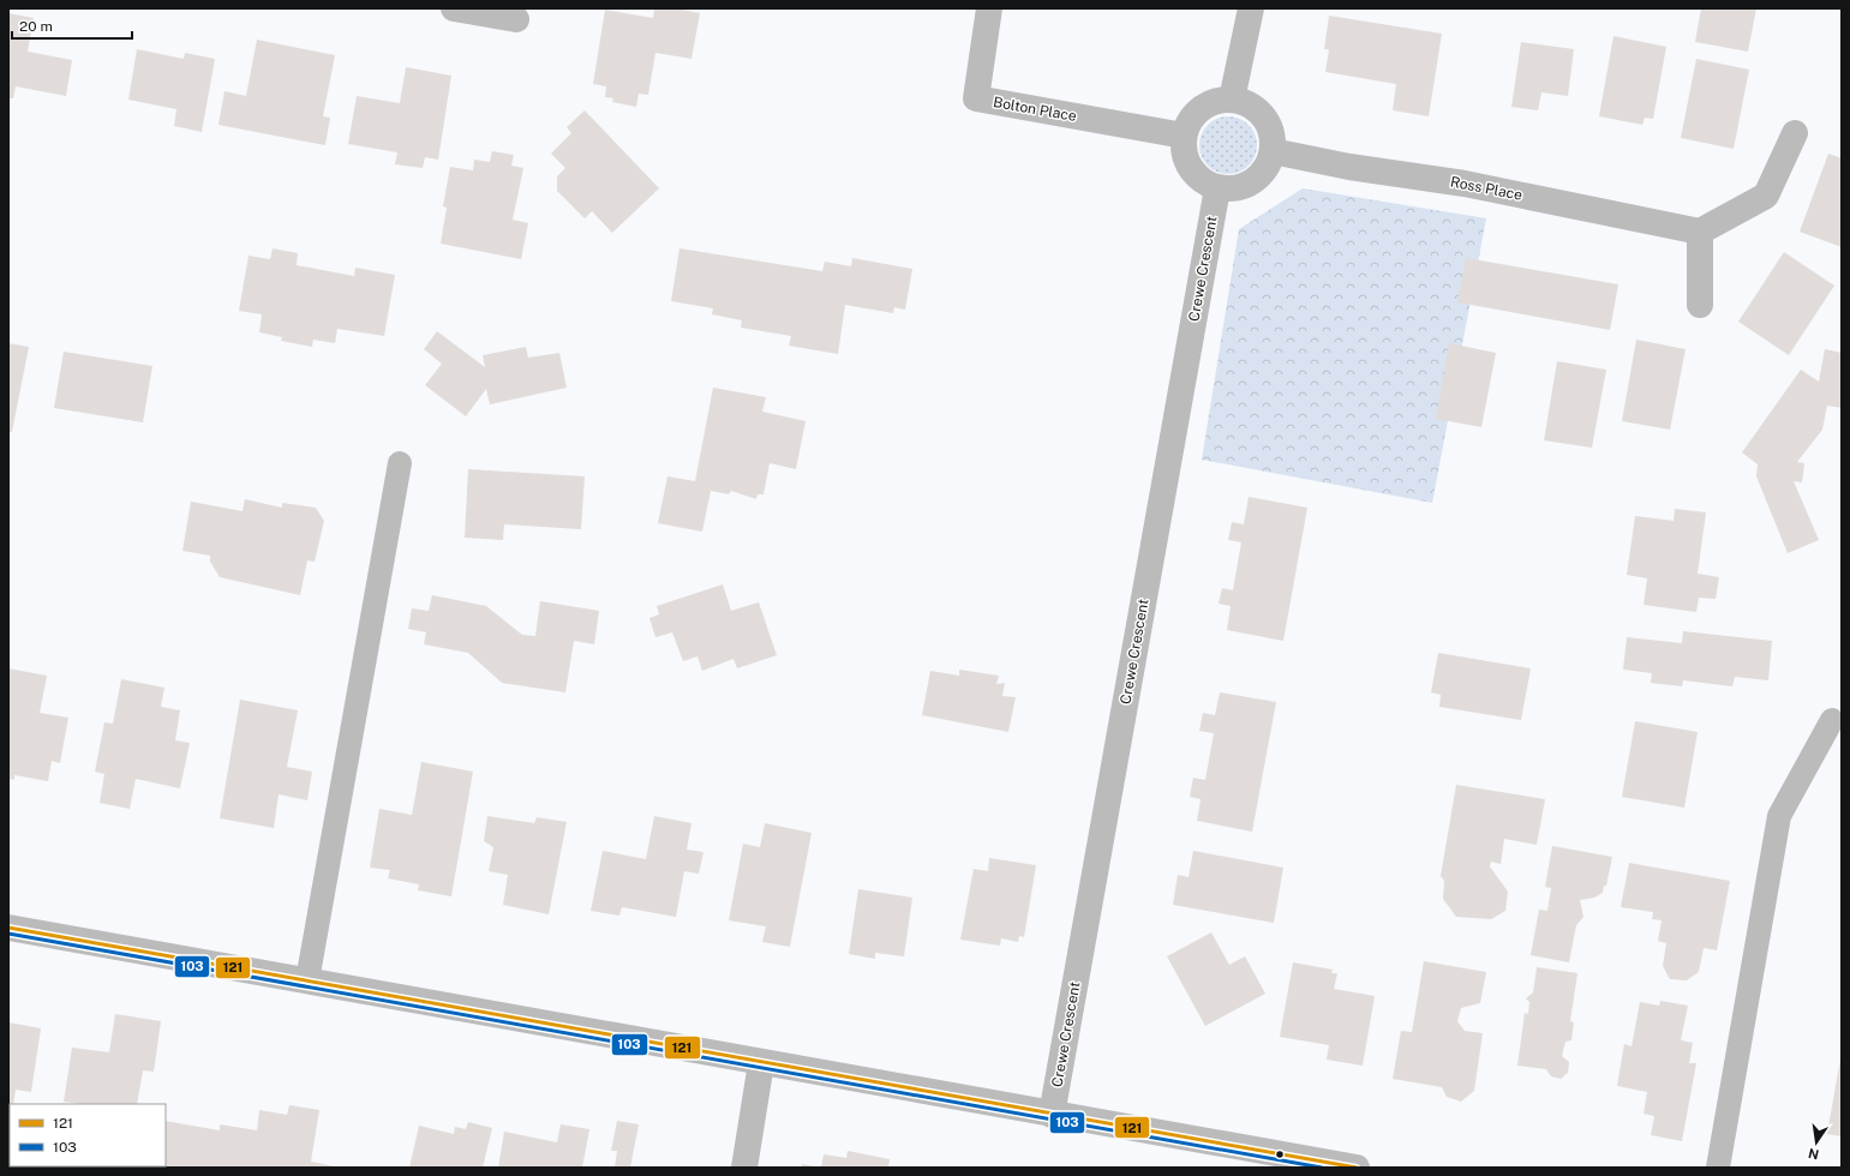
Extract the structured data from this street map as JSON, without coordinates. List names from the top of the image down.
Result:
{
  "streets": {
    "street": ["Bolton Place", "Ross Place", "Crewe Crescent"]
  },
  "crossings": [
    ["Bolton Place", "Ross Place"],
    ["Bolton Place", "Crewe Crescent"],
    ["Ross Place", "Crewe Crescent"]
  ],
  "lines": ["transit line 121", "transit line 103"],
  "legend": ["121", "103"],
  "scale_bar": "20 m",
  "north": "bottom"
}
